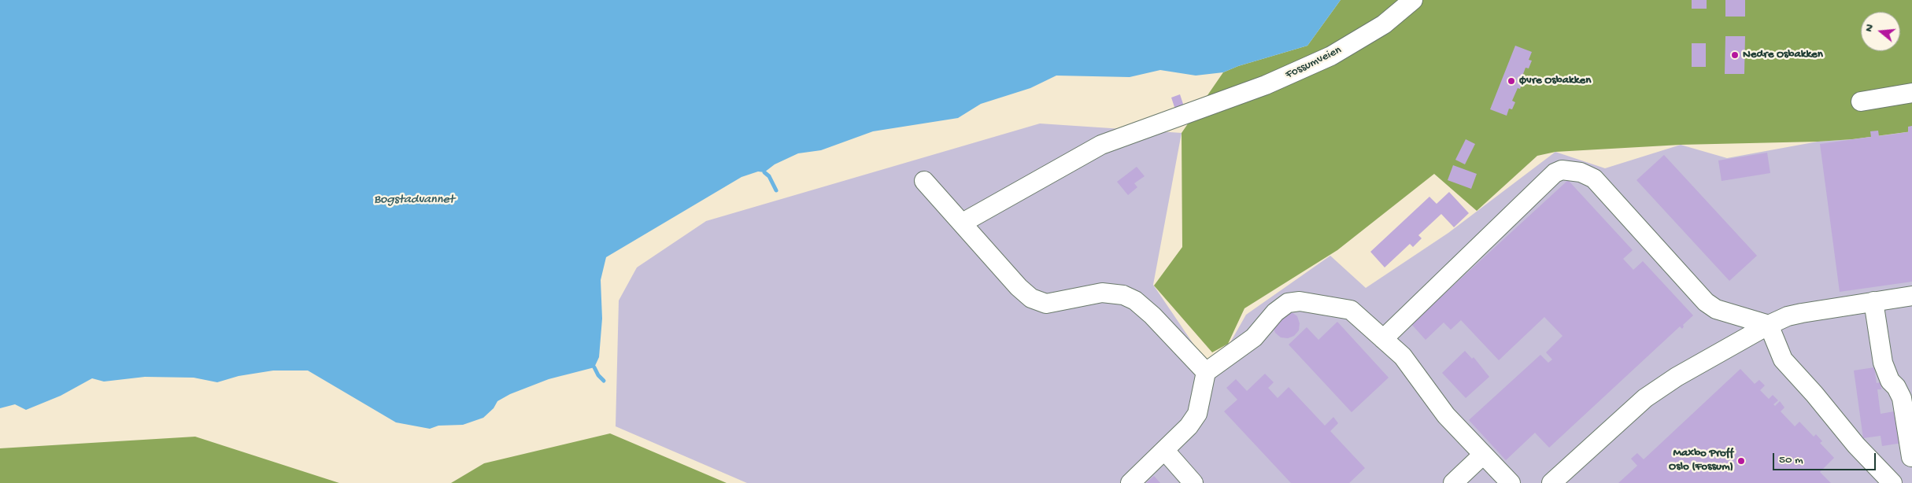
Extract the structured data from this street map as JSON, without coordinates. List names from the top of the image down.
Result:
{
  "streets": {
    "street": ["Fossumveien"]
  },
  "water": ["Bogstadvannet"],
  "places": ["Nedre Osbakken", "Øvre Osbakken", "Maxbo Proff Oslo (Fossum)"],
  "scale_bar": "50 m",
  "north": "left"
}
